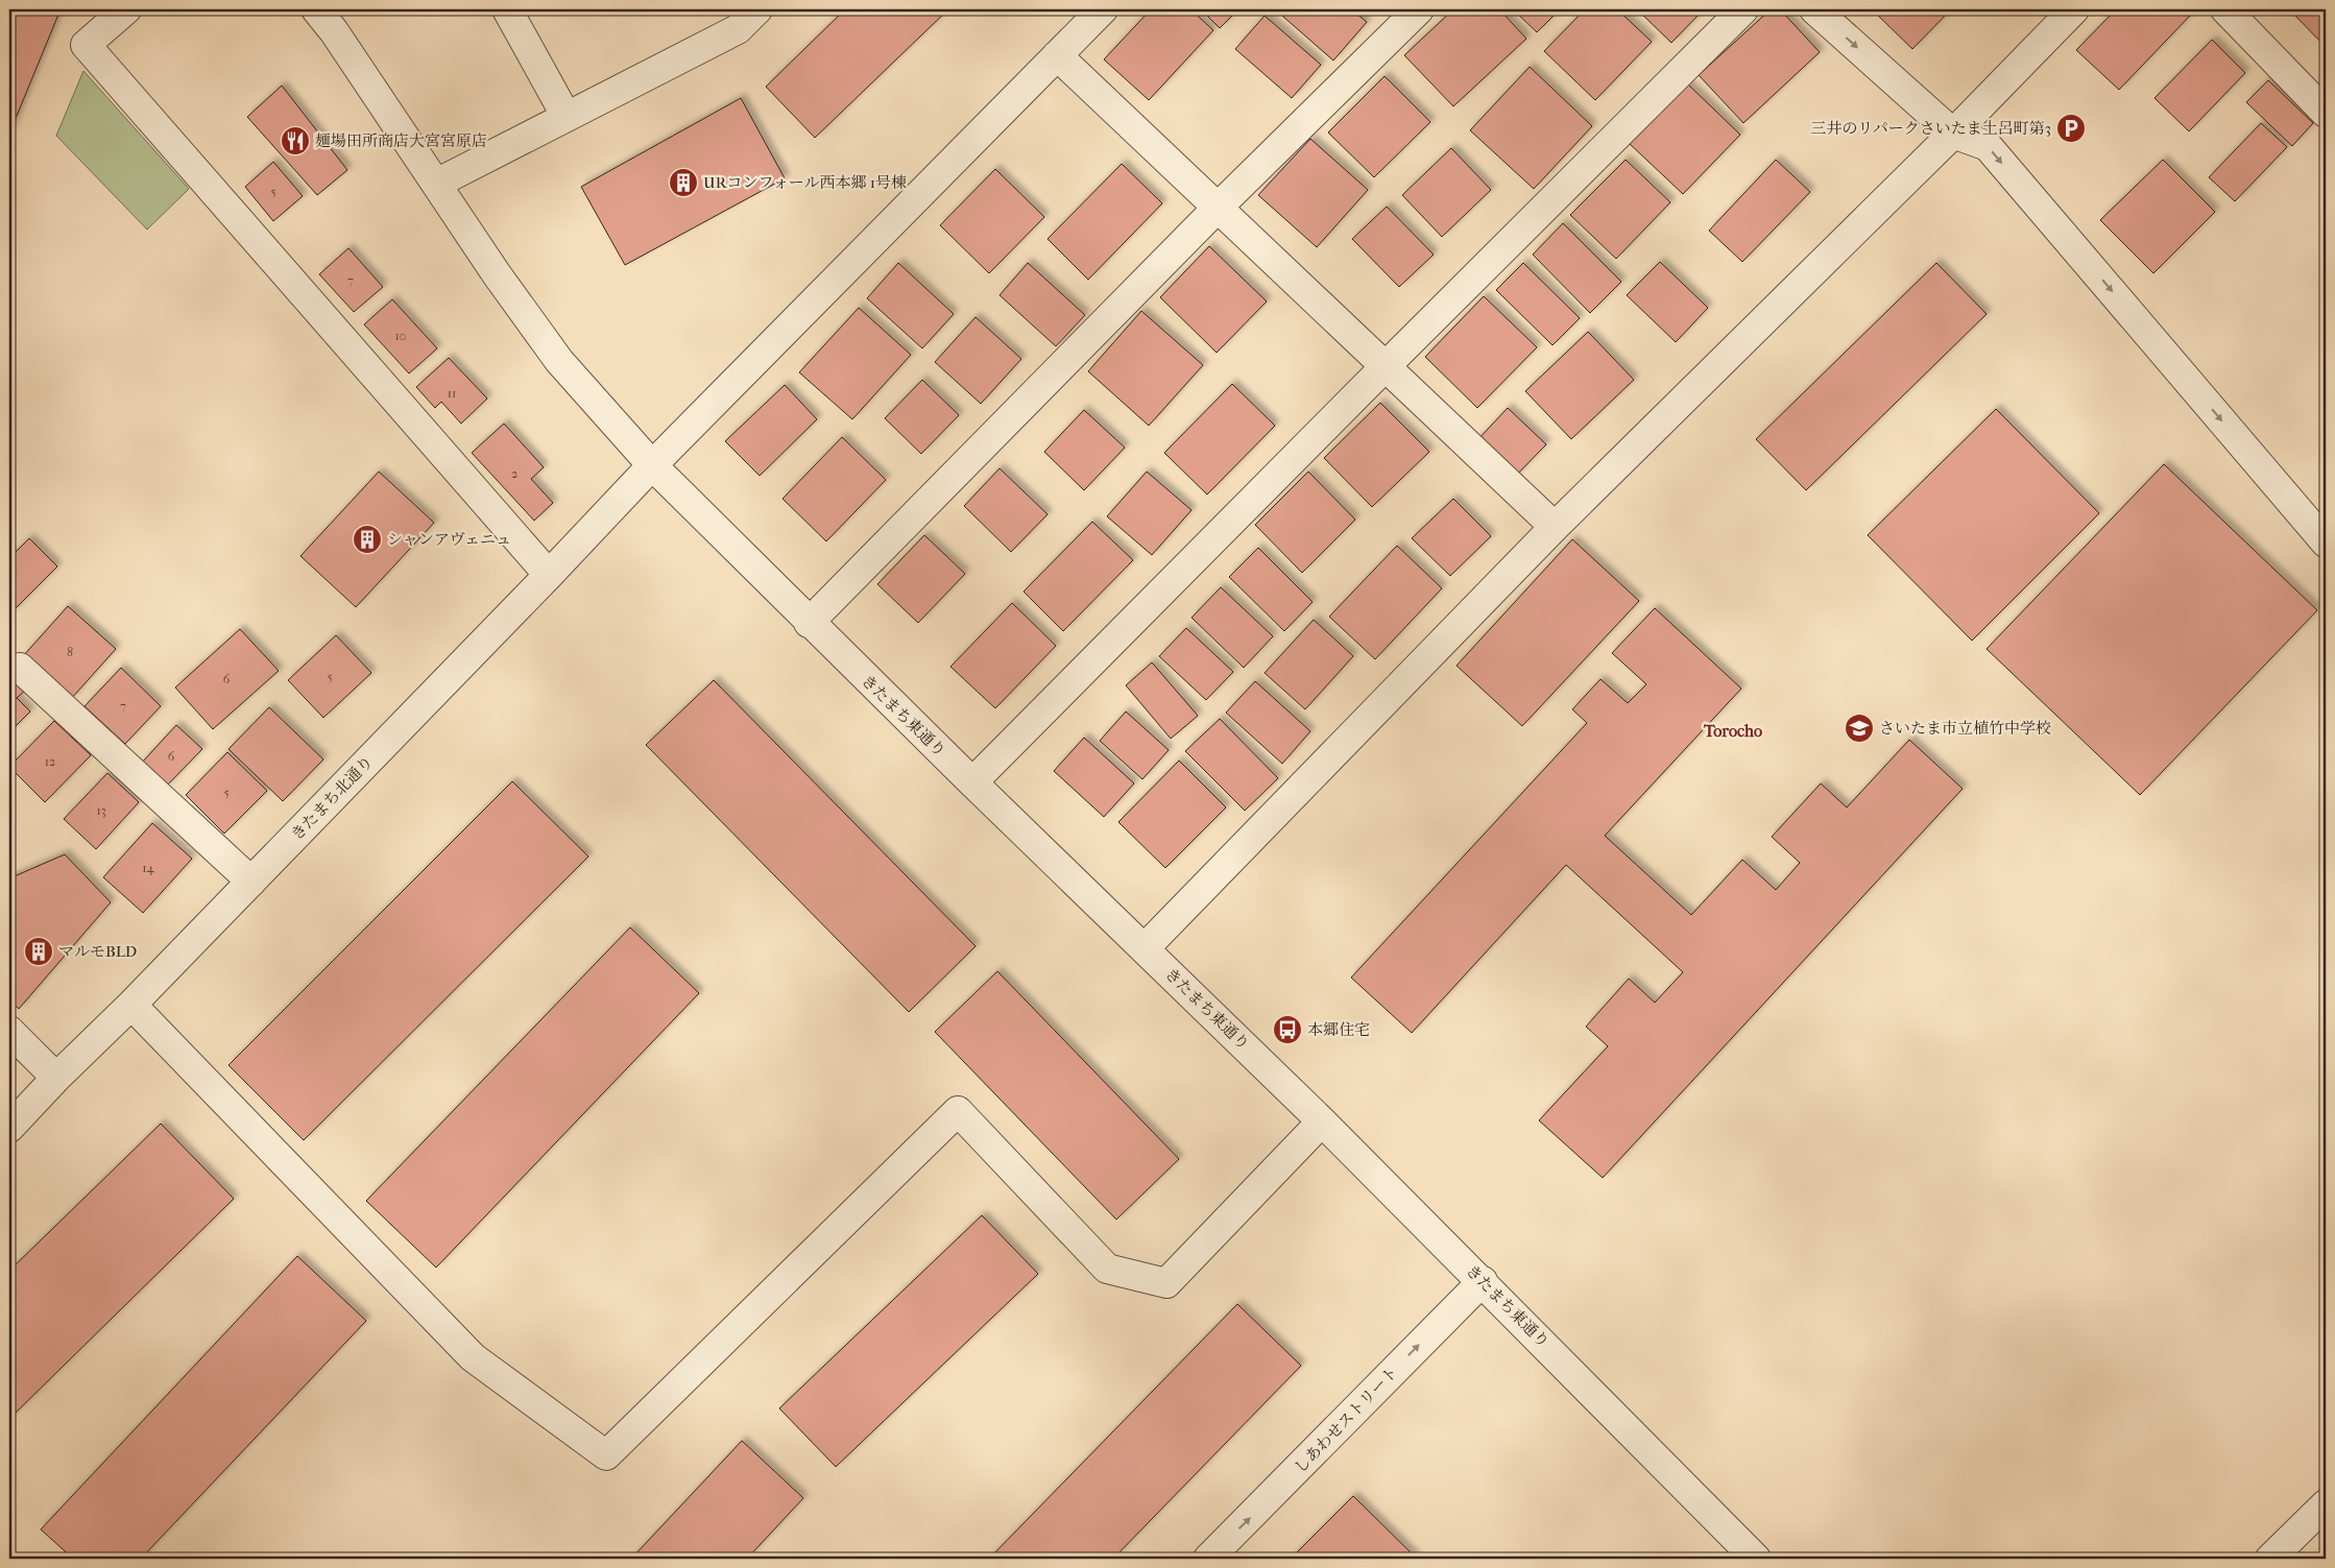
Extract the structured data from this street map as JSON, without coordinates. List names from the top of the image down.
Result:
{
  "streets": {
    "street": ["きたまち東通り", "きたまち北通り", "しあわせストリート"]
  },
  "crossings": [
    ["きたまち東通り", "きたまち北通り"],
    ["きたまち東通り", "しあわせストリート"]
  ],
  "one_way": ["しあわせストリート"],
  "districts": ["Torocho"],
  "places": {
    "parking": ["三井のリパークさいたま土呂町第3"],
    "restaurant": ["麺場田所商店大宮宮原店"],
    "building": ["URコンフォール西本郷 1号棟", "シャンアヴェニュ", "マルモBLD"],
    "school or university": ["さいたま市立植竹中学校"],
    "bus stop": ["本郷住宅"]
  },
  "house_numbers": [
    "5",
    "7",
    "10",
    "11",
    "2",
    "8",
    "5",
    "6",
    "7",
    "6",
    "12",
    "5",
    "13",
    "14"
  ]
}
